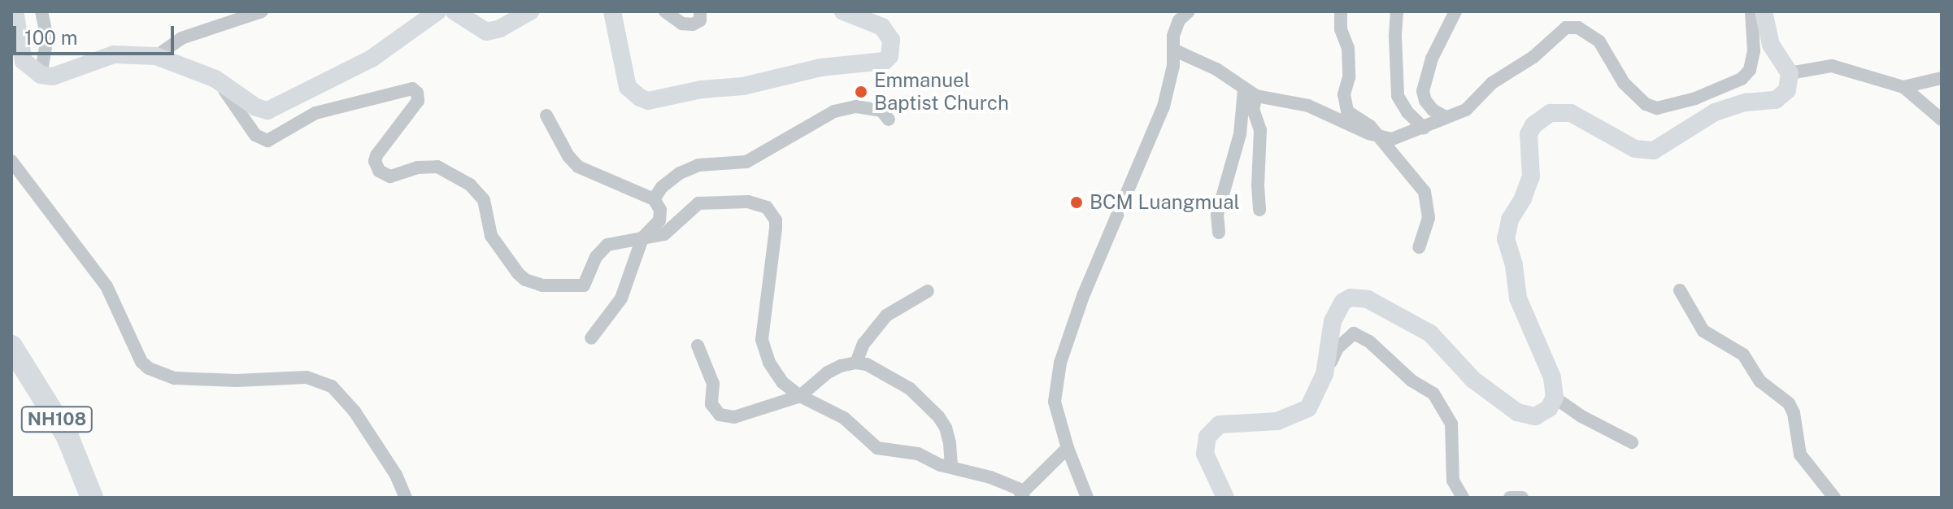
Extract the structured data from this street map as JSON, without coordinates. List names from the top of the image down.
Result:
{
  "streets": {
    "highway": ["NH108"]
  },
  "places": ["Emmanuel Baptist Church", "BCM Luangmual"],
  "scale_bar": "100 m"
}
